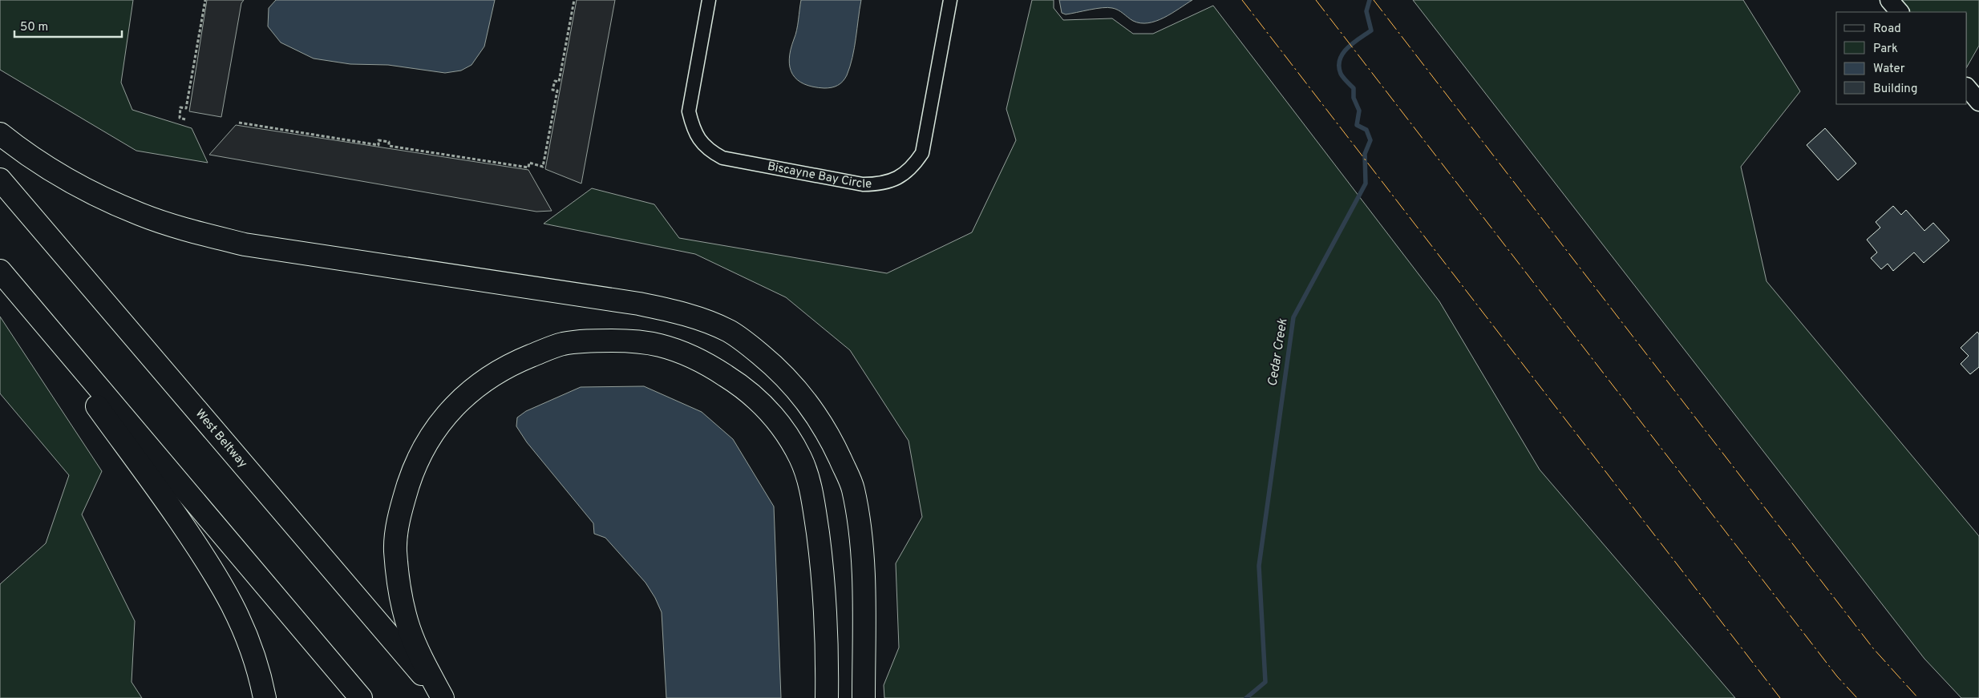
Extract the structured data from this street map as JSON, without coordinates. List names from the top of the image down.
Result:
{
  "streets": {
    "highway": ["West Beltway"],
    "street": ["Biscayne Bay Circle"]
  },
  "water": ["Cedar Creek"],
  "legend": [
    "Road",
    "Park",
    "Water",
    "Building"
  ],
  "scale_bar": "50 m"
}
